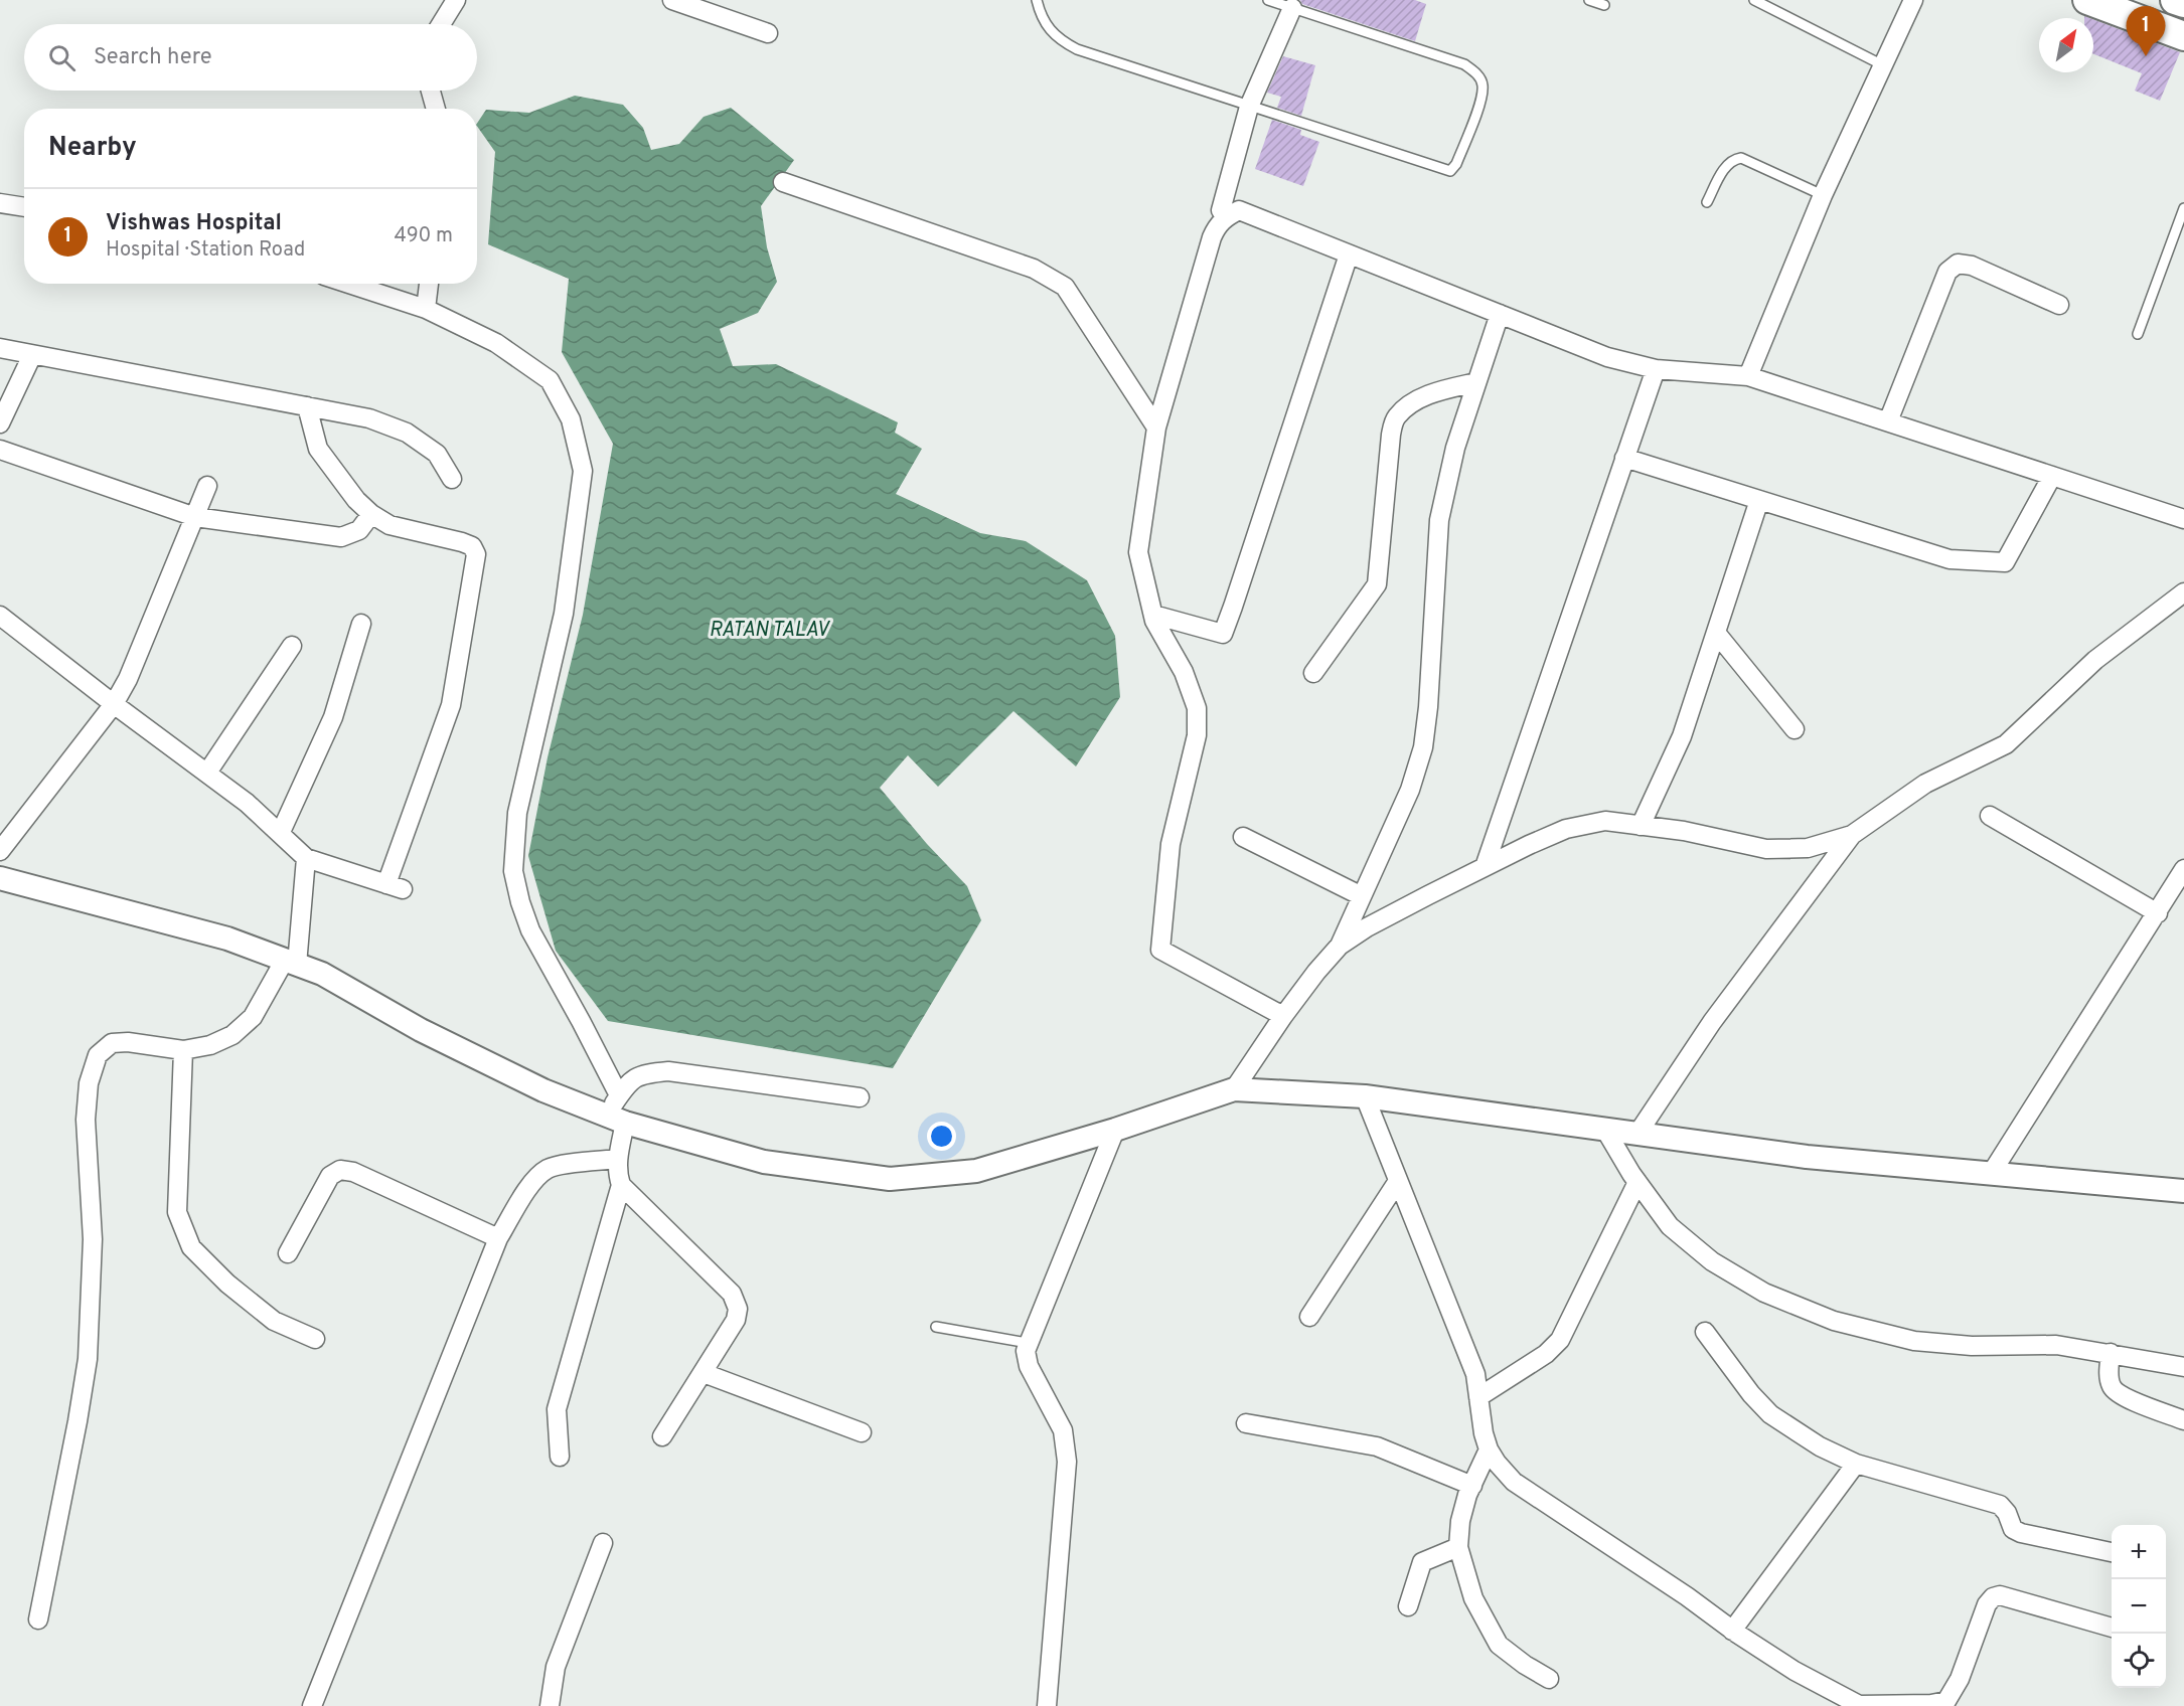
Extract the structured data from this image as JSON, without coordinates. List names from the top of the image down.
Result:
{
  "water": ["RATAN TALAV"],
  "north": "top right",
  "page": {
    "pins": "1",
    "search": "Search here",
    "heading": "Nearby",
    "list": [
      {
        "mark": "1",
        "name": "Vishwas Hospital",
        "note": "Hospital · Station Road",
        "value": "490 m"
      }
    ],
    "map_buttons": ["+", "−"]
  }
}
